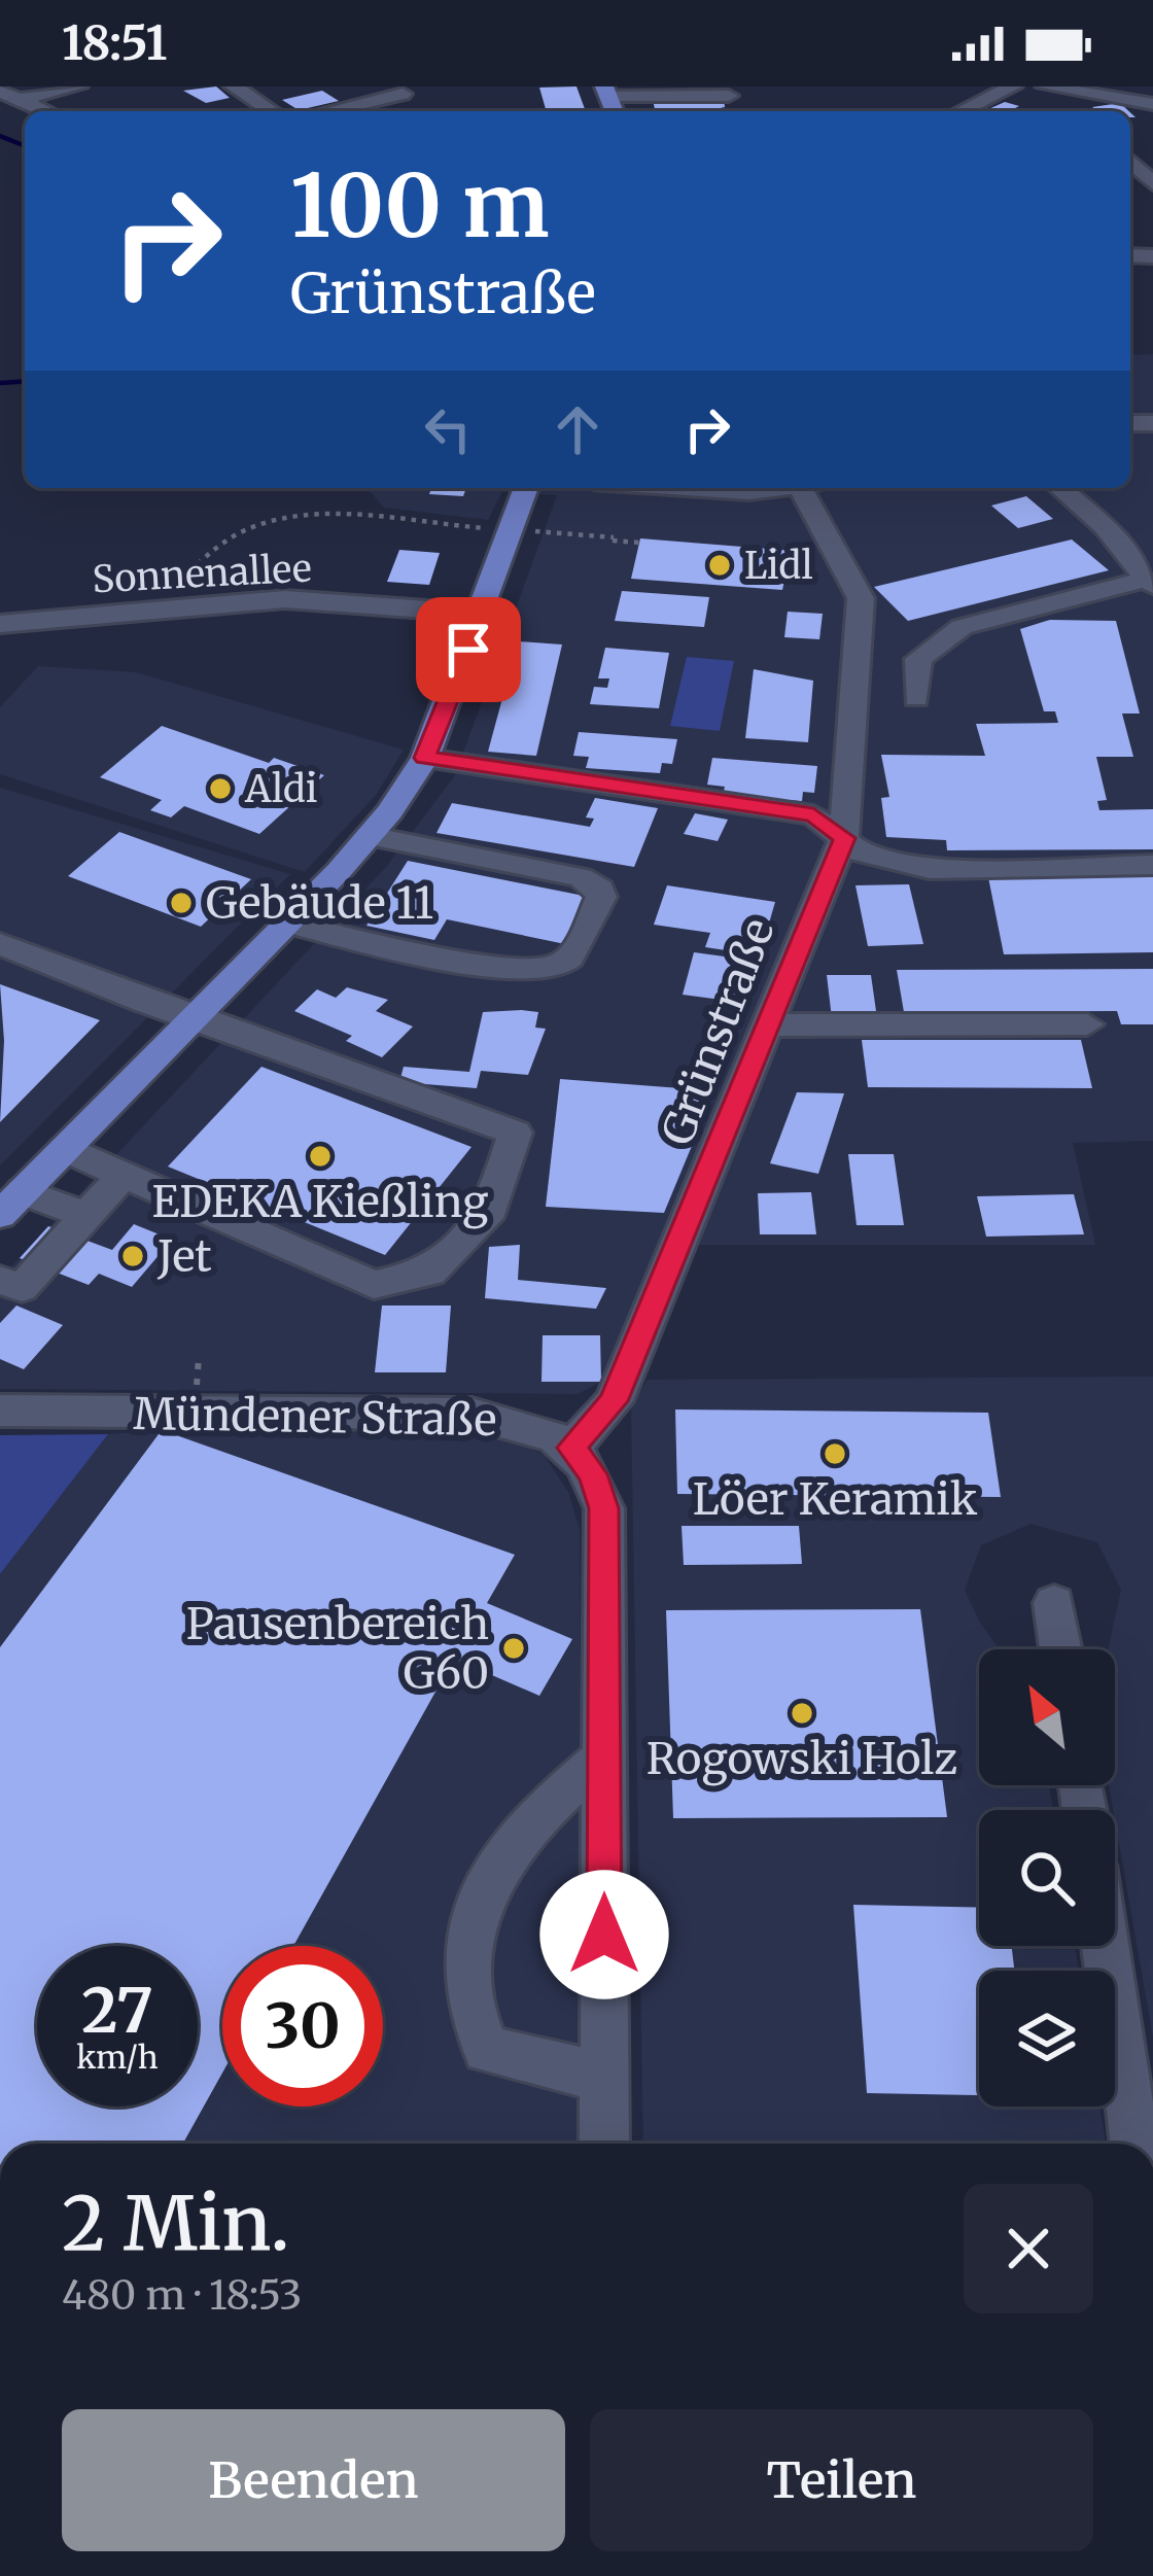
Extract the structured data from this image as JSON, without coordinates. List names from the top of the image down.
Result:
{
  "streets": {
    "street": ["Sonnenallee", "Grünstraße", "Mündener Straße"]
  },
  "crossings": [
    ["Grünstraße", "Mündener Straße"]
  ],
  "places": [
    "Lidl",
    "Aldi",
    "Gebäude 11",
    "EDEKA Kießling",
    "Jet",
    "Löer Keramik",
    "Pausenbereich G60",
    "Rogowski Holz"
  ],
  "north": "top left",
  "page": {
    "status": "18:51",
    "turn": ["100 m", "Grünstraße"],
    "speed": "27 km/h",
    "limit": "30",
    "heading": ["2 Min.", "480 m · 18:53"],
    "buttons": ["Beenden", "Teilen"]
  }
}
